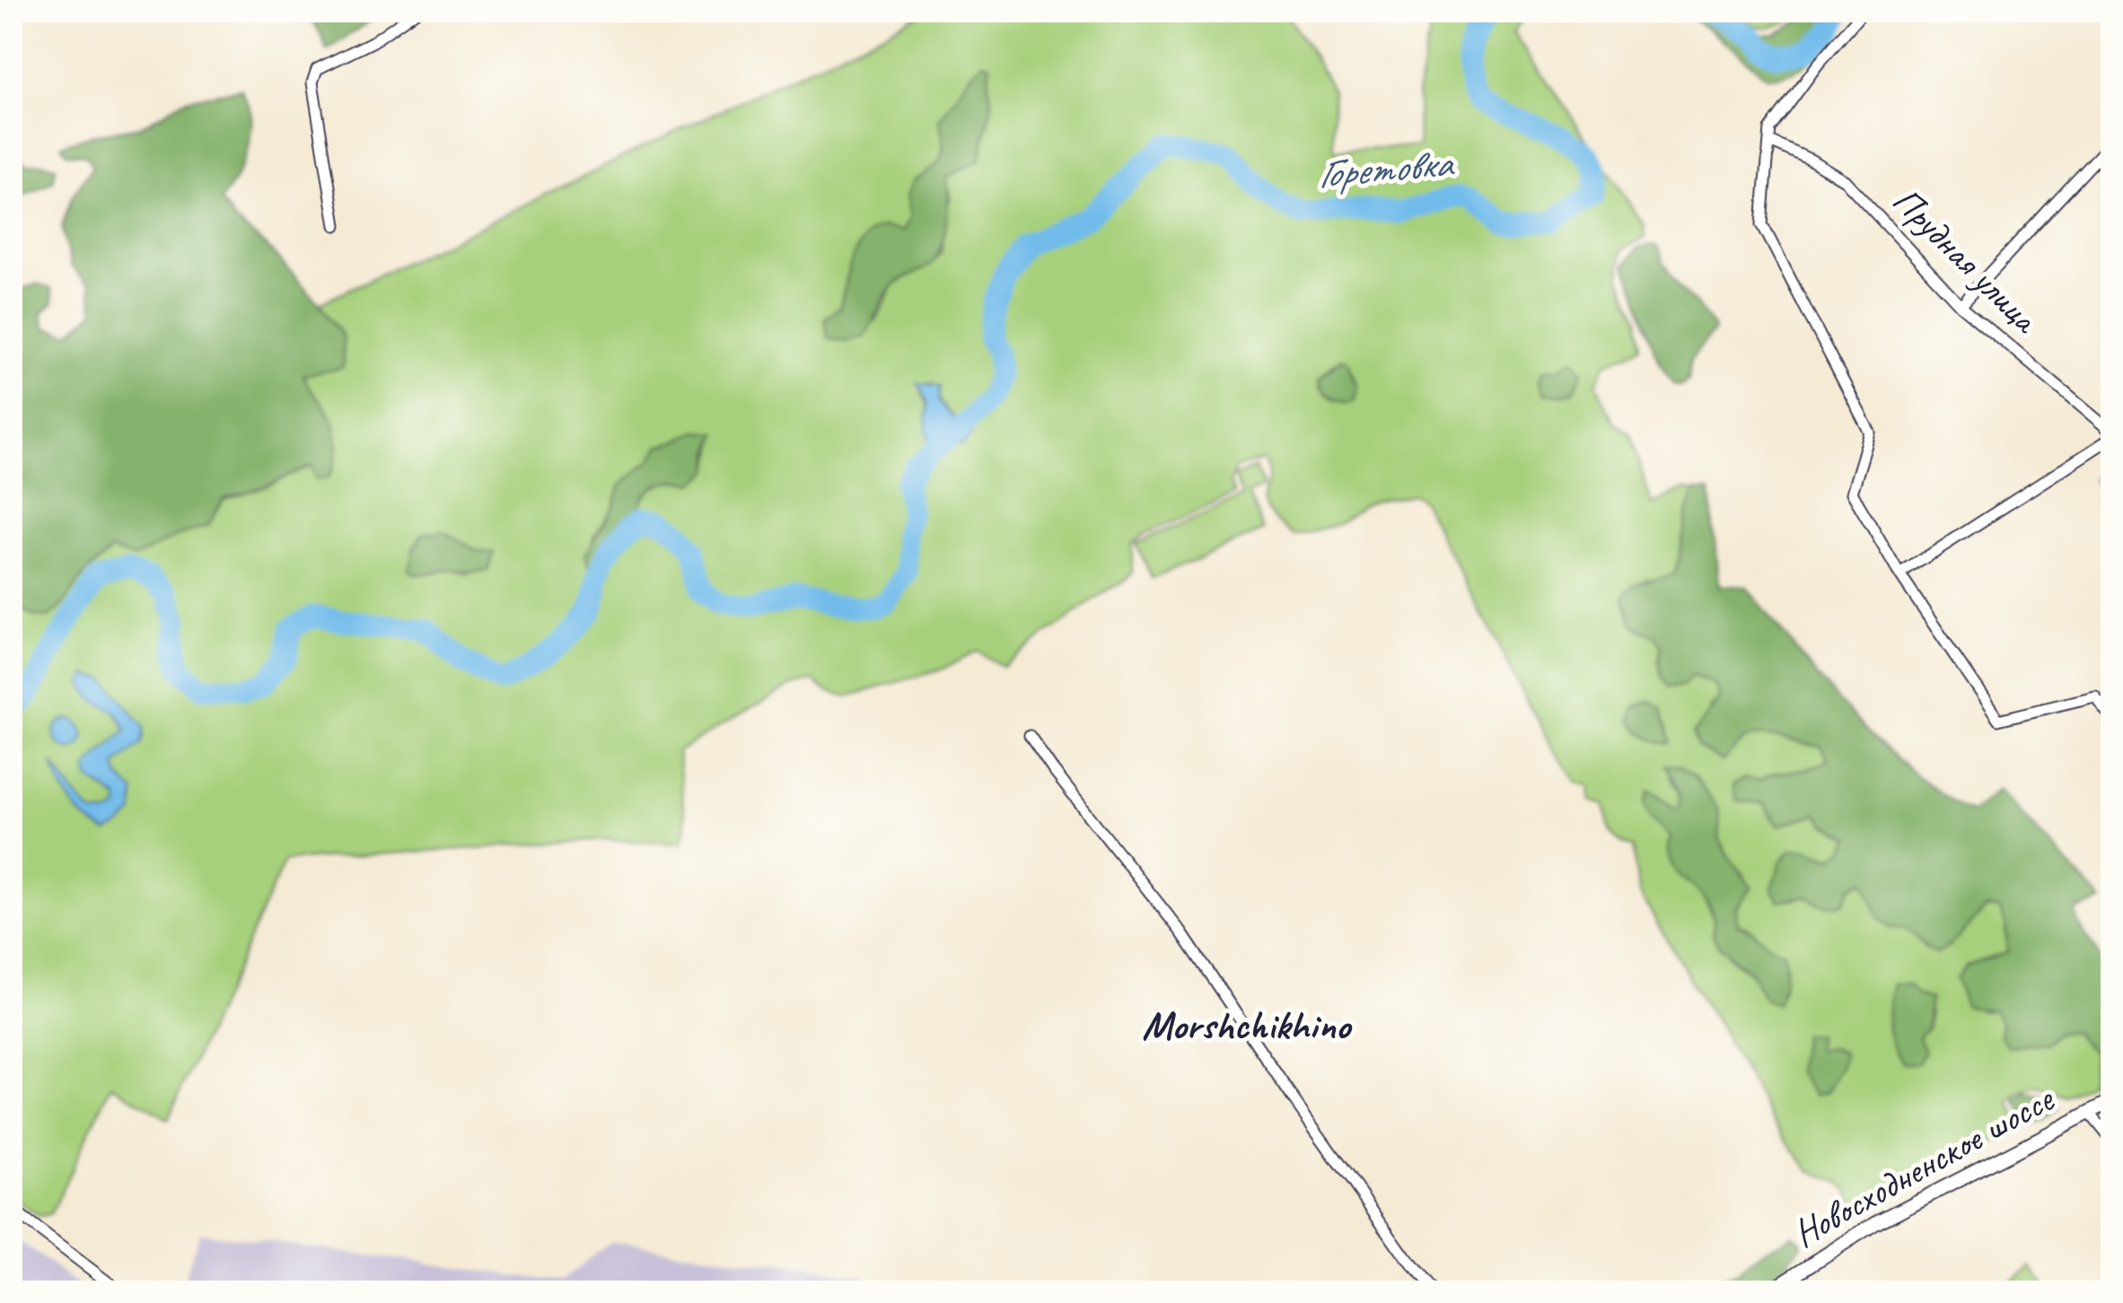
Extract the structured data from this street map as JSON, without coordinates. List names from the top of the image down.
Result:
{
  "streets": {
    "street": ["Прудная улица", "Новосходненское шоссе"]
  },
  "districts": ["Morshchikhino"],
  "water": ["Горетовка"]
}
